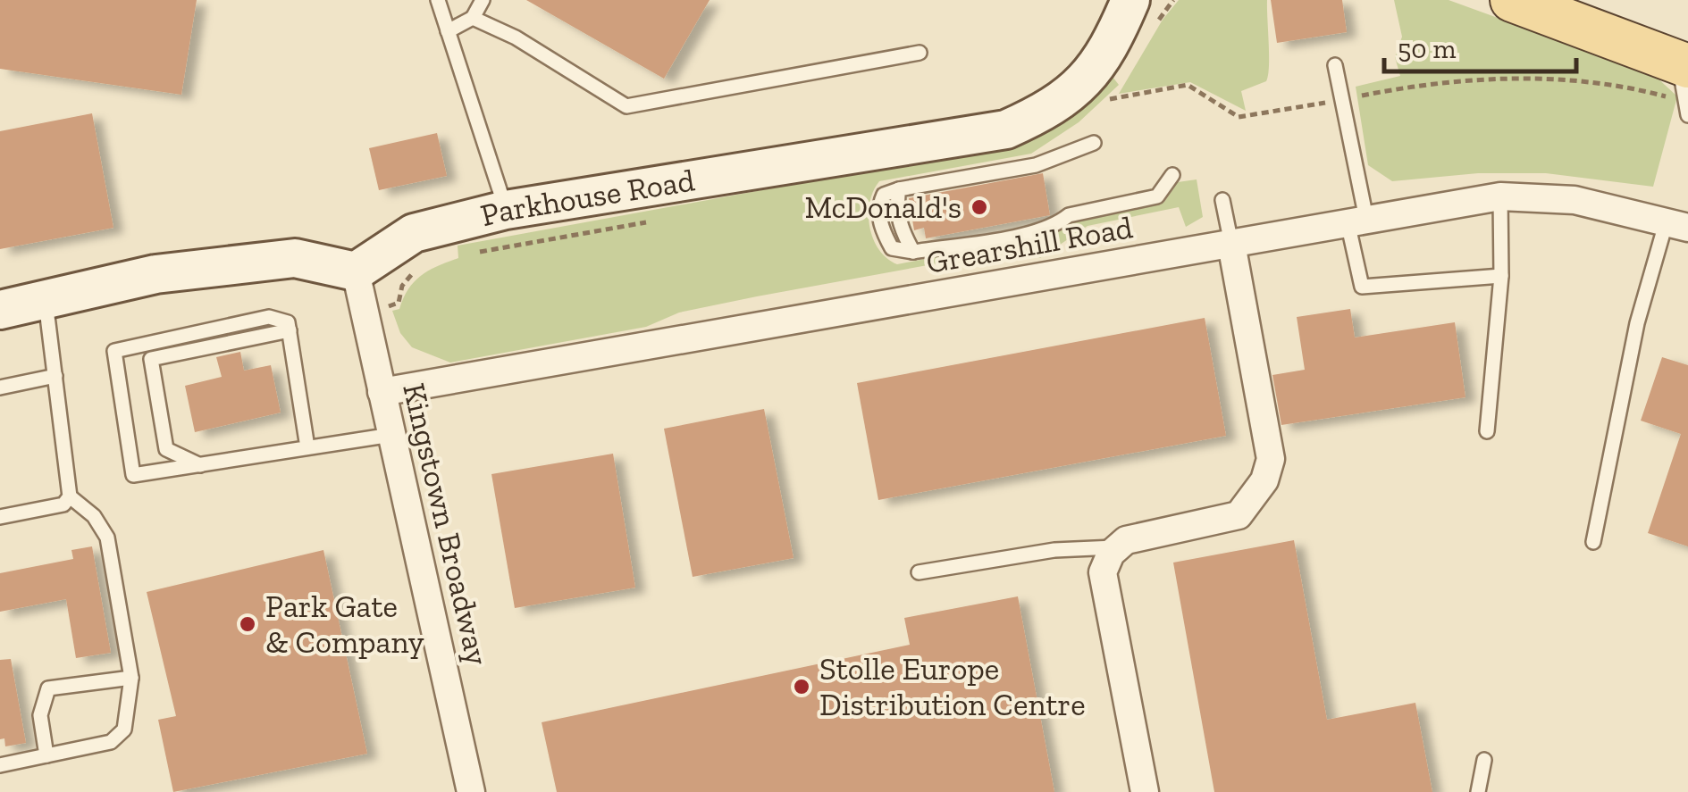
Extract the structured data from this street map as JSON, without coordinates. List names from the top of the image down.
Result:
{
  "streets": {
    "street": ["Parkhouse Road", "Grearshill Road", "Kingstown Broadway"]
  },
  "crossings": [
    ["Parkhouse Road", "Kingstown Broadway"],
    ["Grearshill Road", "Kingstown Broadway"]
  ],
  "places": ["McDonald's", "Park Gate & Company", "Stolle Europe Distribution Centre"],
  "scale_bar": "50 m"
}
